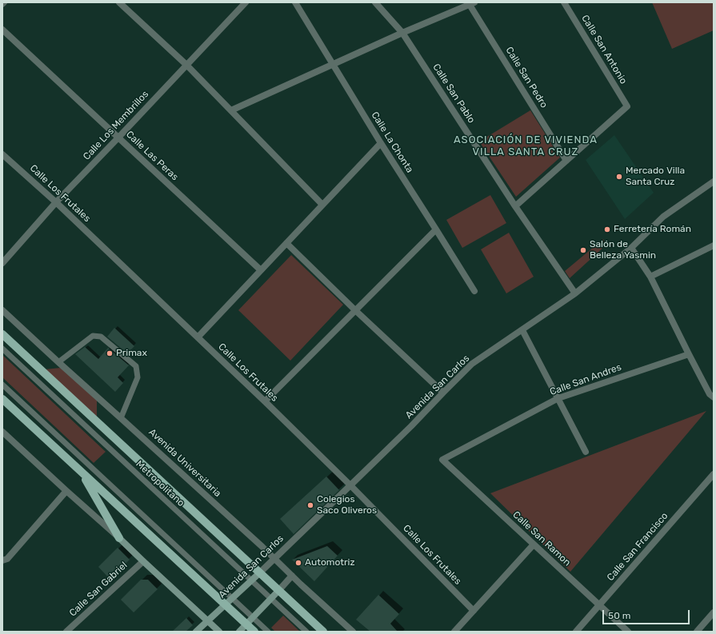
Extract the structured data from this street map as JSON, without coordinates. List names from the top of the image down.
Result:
{
  "streets": {
    "street": [
      "Calle San Antonio",
      "Calle San Pedro",
      "Calle San Pablo",
      "Calle Los Membrillos",
      "Calle La Chonta",
      "Calle Las Peras",
      "Calle Los Frutales",
      "Calle San Andres",
      "Avenida San Carlos",
      "Avenida Universitaria",
      "Calle San Ramon",
      "Calle San Francisco",
      "Calle San Gabriel"
    ],
    "lane": ["Metropolitano"]
  },
  "crossings": [
    ["Calle San Antonio", "Calle San Pedro"],
    ["Calle San Pablo", "Avenida San Carlos"],
    ["Calle Los Membrillos", "Calle Las Peras"],
    ["Calle Los Membrillos", "Calle Los Frutales"],
    ["Calle Los Frutales", "Avenida San Carlos"],
    ["Calle San Andres", "Calle San Ramon"],
    ["Avenida San Carlos", "Avenida Universitaria"],
    ["Avenida San Carlos", "Metropolitano"],
    ["Calle San Ramon", "Calle San Francisco"]
  ],
  "districts": ["ASOCIACIÓN DE VIVIENDA VILLA SANTA CRUZ"],
  "places": [
    "Mercado Villa Santa Cruz",
    "Ferretería Román",
    "Salón de Belleza Yasmin",
    "Primax",
    "Colegios Saco Oliveros",
    "Automotriz"
  ],
  "scale_bar": "50 m"
}
